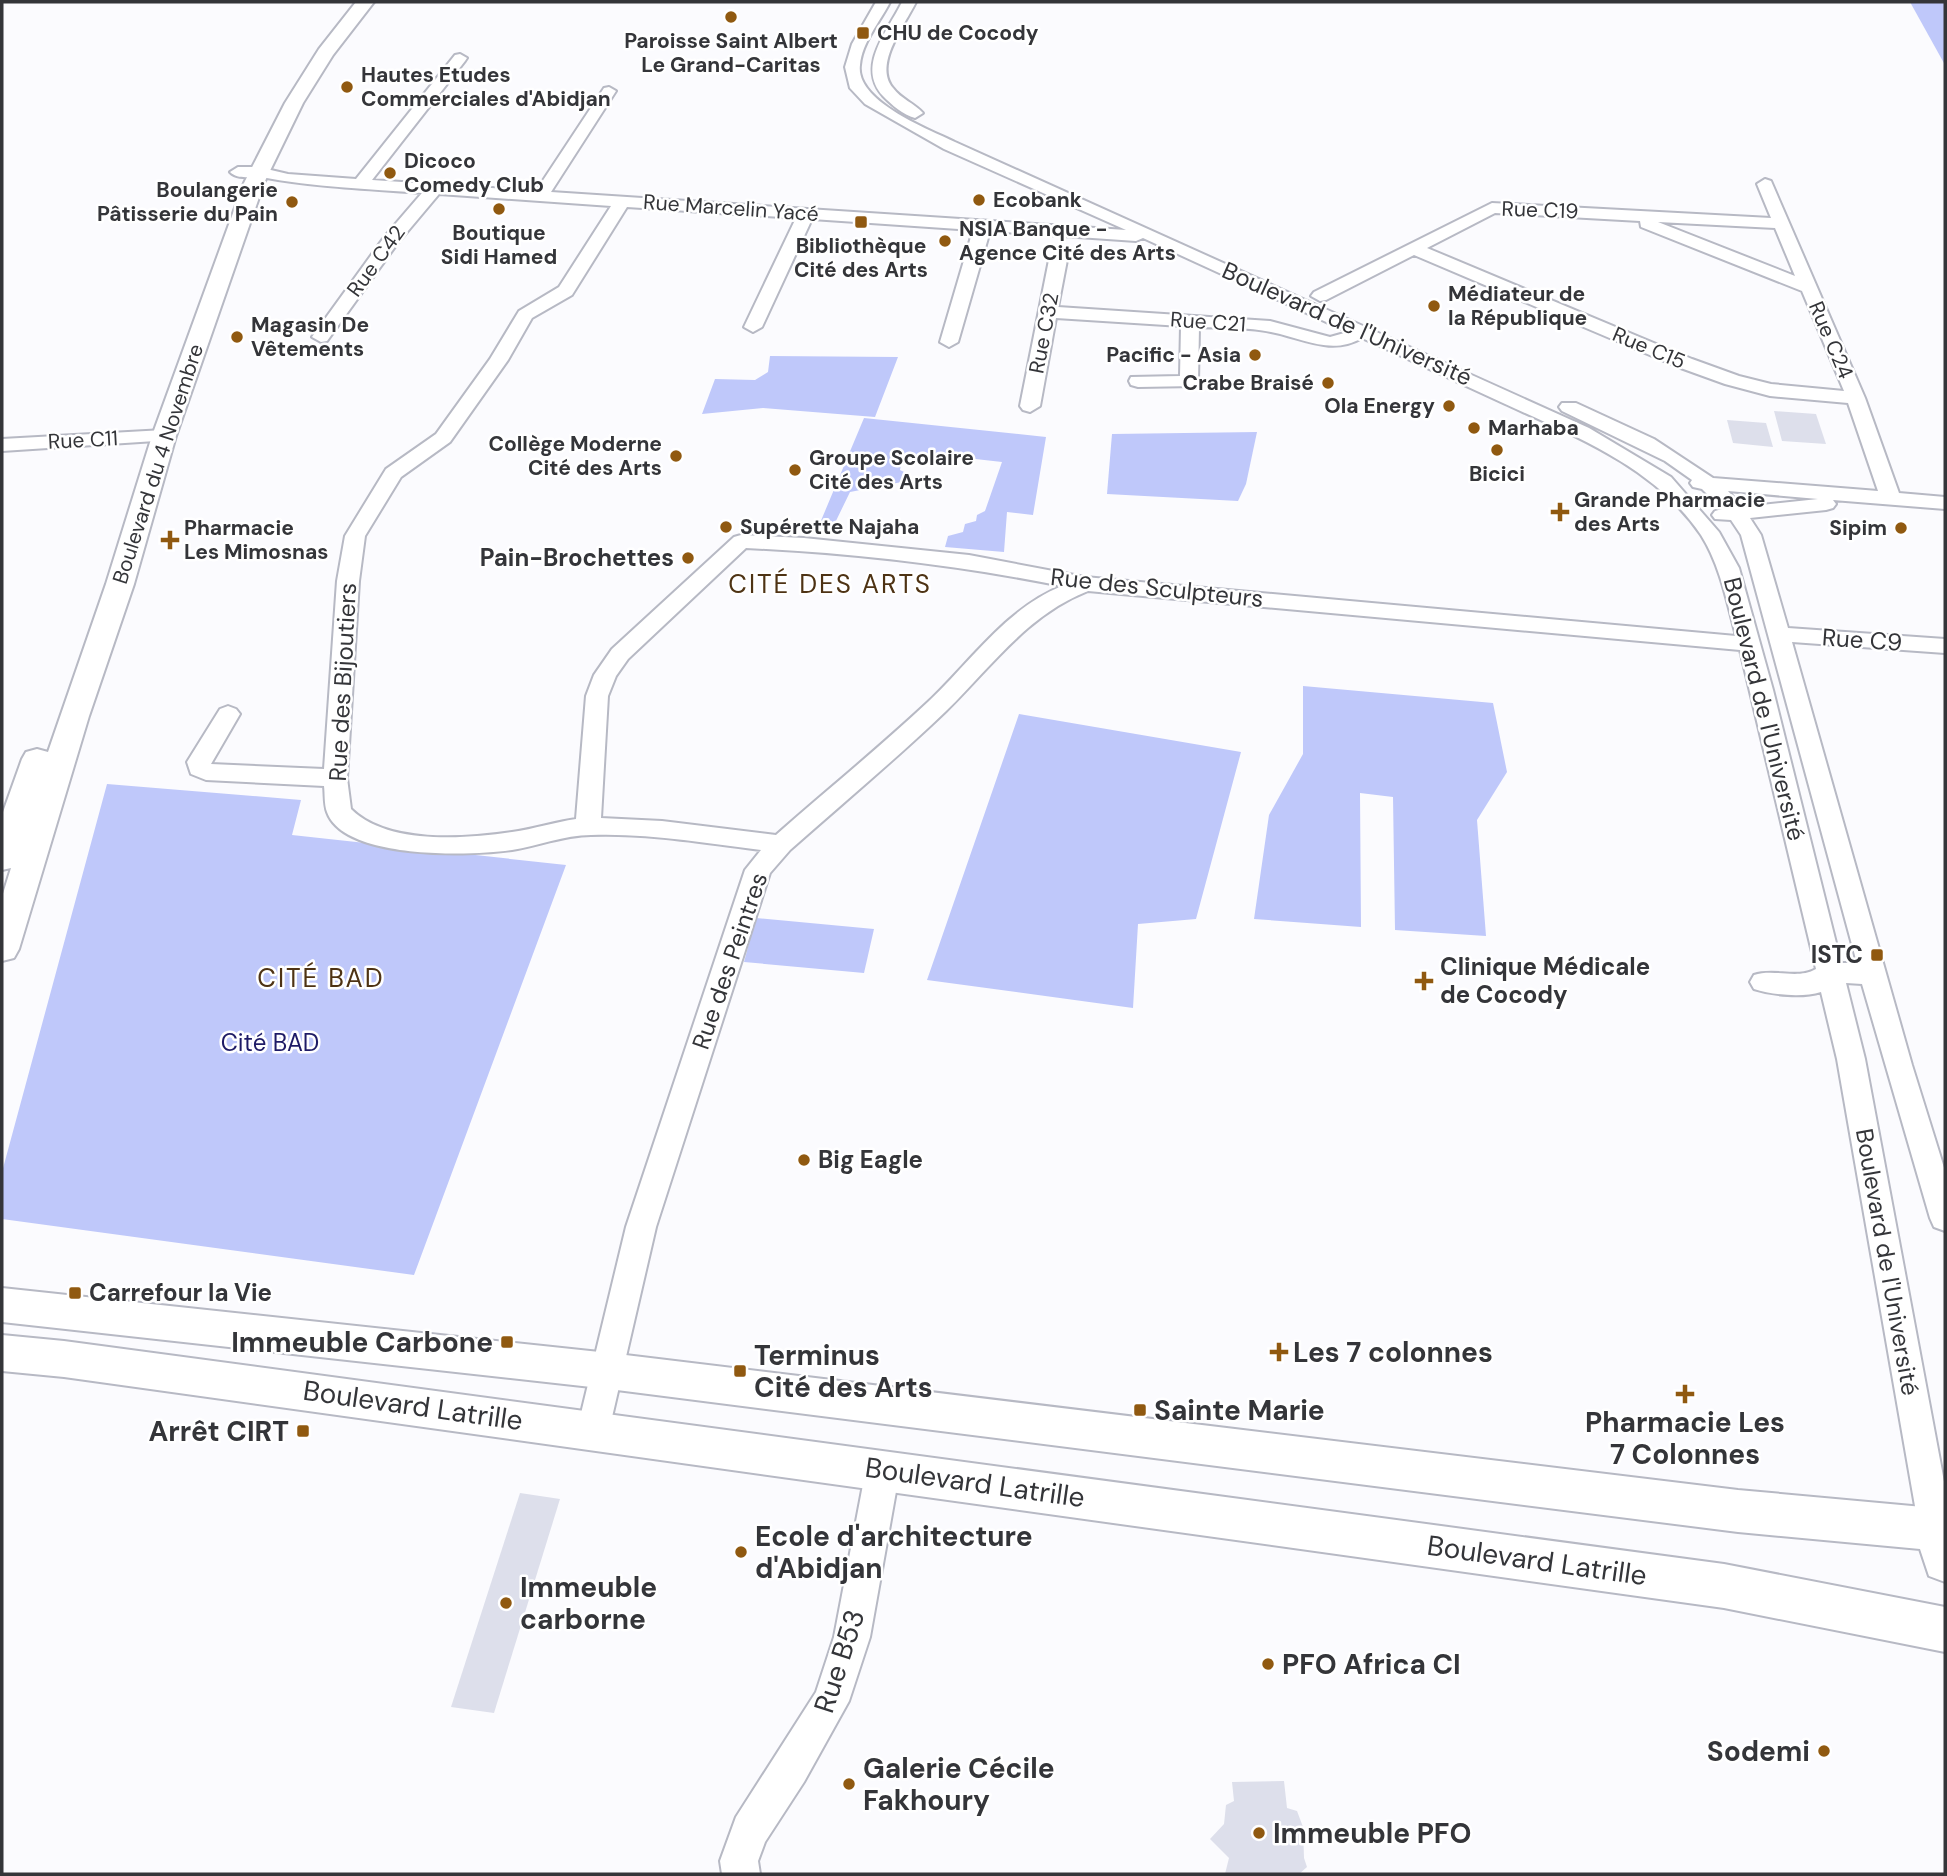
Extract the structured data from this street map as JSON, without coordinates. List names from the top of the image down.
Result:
{
  "streets": {
    "main road": ["Boulevard du 4 Novembre", "Boulevard Latrille"],
    "street": [
      "Rue Marcelin Yacé",
      "Rue C19",
      "Rue C42",
      "Rue C21",
      "Boulevard de l'Université",
      "Rue C32",
      "Rue C24",
      "Rue C15",
      "Rue C11",
      "Rue des Sculpteurs",
      "Rue C9",
      "Rue des Bijoutiers",
      "Rue des Peintres",
      "Rue B53"
    ]
  },
  "crossings": [
    ["Rue Marcelin Yacé", "Rue C42"],
    ["Rue Marcelin Yacé", "Boulevard de l'Université"],
    ["Rue Marcelin Yacé", "Boulevard du 4 Novembre"],
    ["Rue Marcelin Yacé", "Rue des Bijoutiers"],
    ["Rue C19", "Boulevard de l'Université"],
    ["Rue C19", "Rue C24"],
    ["Rue C19", "Rue C15"],
    ["Rue C21", "Boulevard de l'Université"],
    ["Rue C21", "Rue C32"],
    ["Boulevard de l'Université", "Rue des Sculpteurs"],
    ["Boulevard de l'Université", "Rue C9"],
    ["Boulevard de l'Université", "Boulevard Latrille"],
    ["Rue C24", "Rue C15"],
    ["Rue C11", "Boulevard du 4 Novembre"],
    ["Rue des Sculpteurs", "Rue des Bijoutiers"],
    ["Rue des Sculpteurs", "Rue des Peintres"],
    ["Rue des Bijoutiers", "Rue des Peintres"],
    ["Rue des Peintres", "Boulevard Latrille"],
    ["Boulevard Latrille", "Rue B53"]
  ],
  "districts": ["CITÉ DES ARTS", "CITÉ BAD"],
  "parks": ["Cité BAD"],
  "places": {
    "other": [
      "Paroisse Saint Albert Le Grand-Caritas",
      "Hautes Etudes Commerciales d'Abidjan",
      "Dicoco Comedy Club",
      "Ecobank",
      "Boulangerie Pâtisserie du Pain",
      "Boutique Sidi Hamed",
      "NSIA Banque - Agence Cité des Arts",
      "Médiateur de la République",
      "Magasin De Vêtements",
      "Pacific - Asia",
      "Crabe Braisé",
      "Ola Energy",
      "Marhaba",
      "Bicici",
      "Collège Moderne Cité des Arts",
      "Groupe Scolaire Cité des Arts",
      "Supérette Najaha",
      "Sipim",
      "Pain-Brochettes",
      "Big Eagle",
      "Ecole d'architecture d'Abidjan",
      "Immeuble carborne",
      "PFO Africa CI",
      "Sodemi",
      "Galerie Cécile Fakhoury",
      "Immeuble PFO"
    ],
    "transit": [
      "CHU de Cocody",
      "Bibliothèque Cité des Arts",
      "ISTC",
      "Carrefour la Vie",
      "Immeuble Carbone",
      "Terminus Cité des Arts",
      "Sainte Marie",
      "Arrêt CIRT"
    ],
    "health": [
      "Grande Pharmacie des Arts",
      "Pharmacie Les Mimosnas",
      "Clinique Médicale de Cocody",
      "Les 7 colonnes",
      "Pharmacie Les 7 Colonnes"
    ]
  }
}
